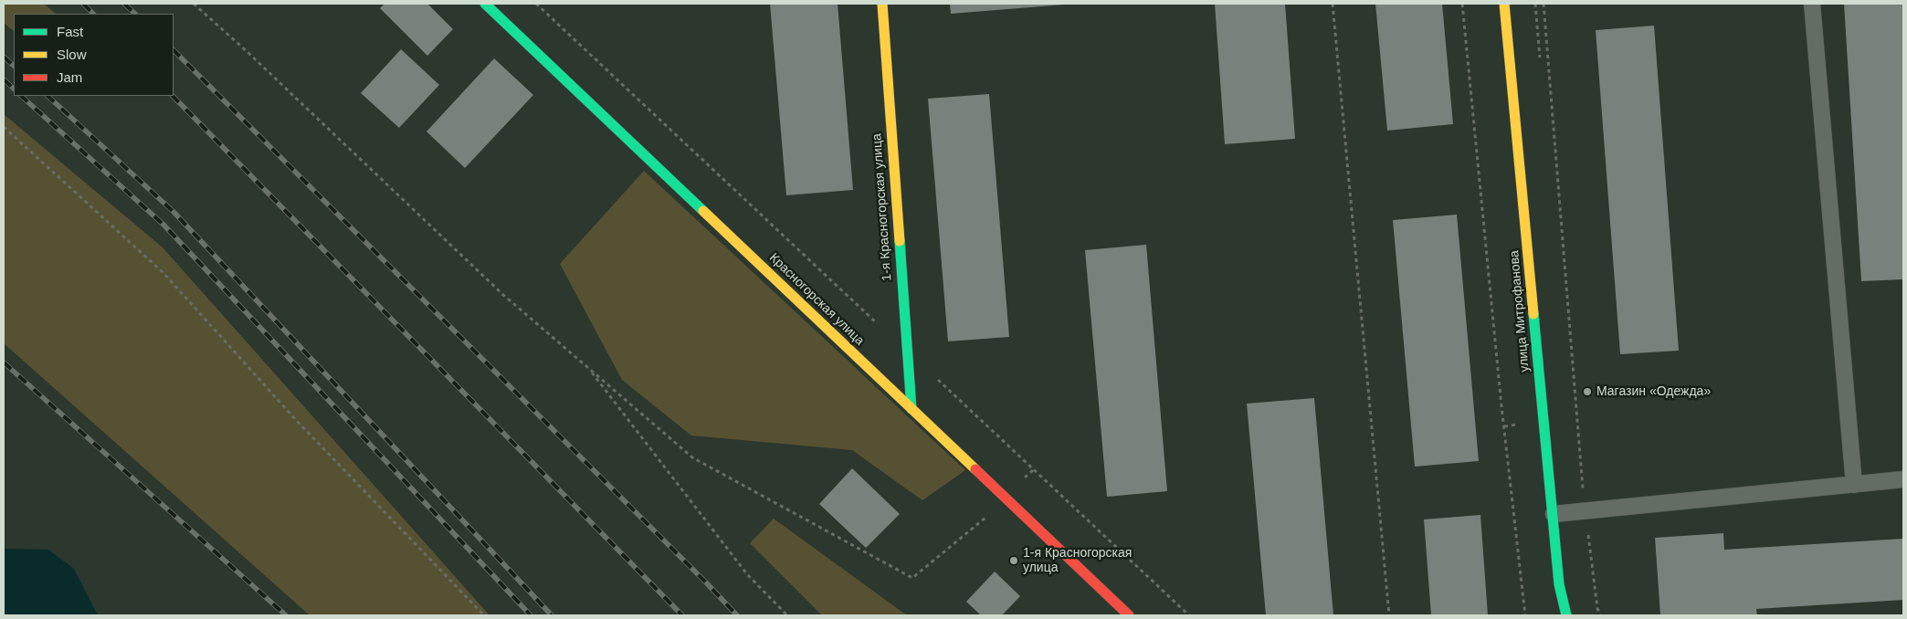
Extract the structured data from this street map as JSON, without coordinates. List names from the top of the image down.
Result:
{
  "streets": {
    "street": ["1-я Красногорская улица", "Красногорская улица", "улица Митрофанова"]
  },
  "crossings": [
    ["1-я Красногорская улица", "Красногорская улица"]
  ],
  "places": ["Магазин «Одежда»", "1-я Красногорская улица"],
  "legend": ["Fast", "Slow", "Jam"]
}
